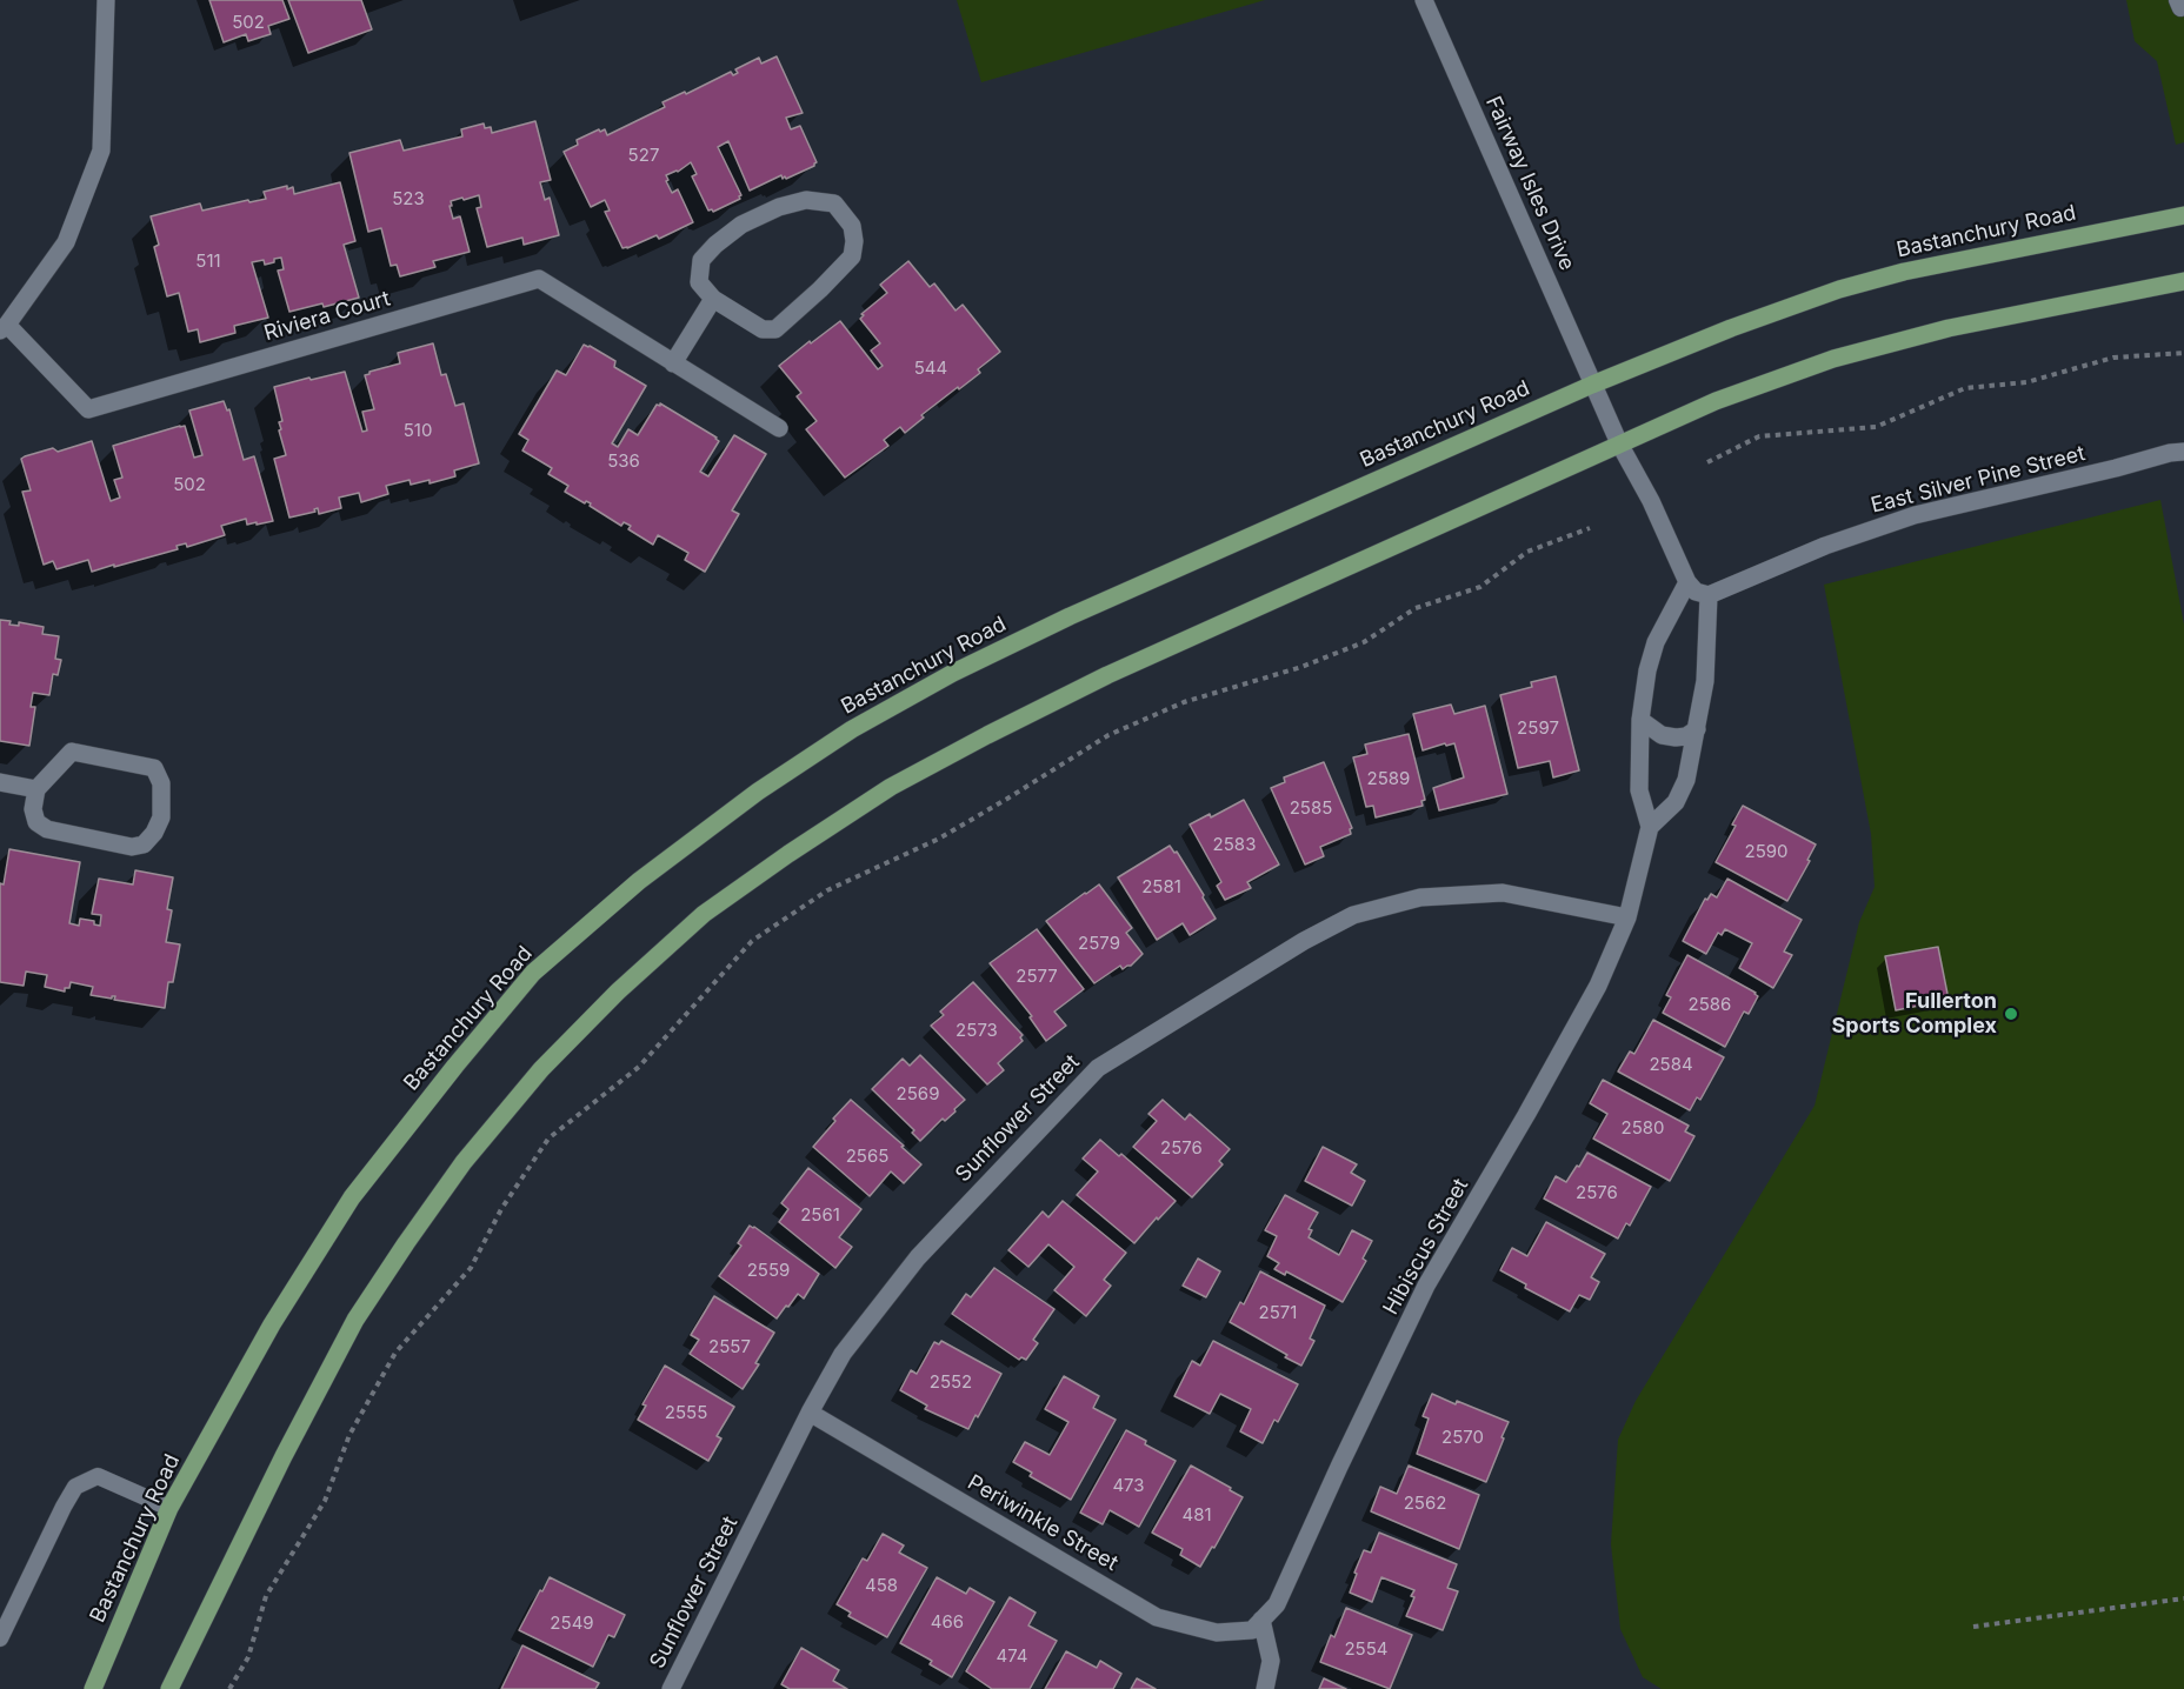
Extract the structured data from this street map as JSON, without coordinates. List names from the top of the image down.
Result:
{
  "streets": {
    "main road": ["Bastanchury Road"],
    "street": [
      "Fairway Isles Drive",
      "Riviera Court",
      "East Silver Pine Street",
      "Sunflower Street",
      "Hibiscus Street",
      "Periwinkle Street"
    ]
  },
  "crossings": [
    ["Fairway Isles Drive", "Bastanchury Road"],
    ["Fairway Isles Drive", "Hibiscus Street"],
    ["East Silver Pine Street", "Hibiscus Street"],
    ["Sunflower Street", "Hibiscus Street"],
    ["Sunflower Street", "Periwinkle Street"],
    ["Hibiscus Street", "Periwinkle Street"]
  ],
  "places": ["Fullerton Sports Complex"],
  "house_numbers": [
    "502",
    "527",
    "523",
    "511",
    "544",
    "510",
    "536",
    "502",
    "2597",
    "2589",
    "2585",
    "2583",
    "2590",
    "2581",
    "2579",
    "2577",
    "2586",
    "2573",
    "2584",
    "2569",
    "2580",
    "2576",
    "2565",
    "2576",
    "2561",
    "2559",
    "2571",
    "2557",
    "2552",
    "2555",
    "2570",
    "473",
    "2562",
    "481",
    "458",
    "466",
    "2549",
    "2554",
    "474"
  ]
}
